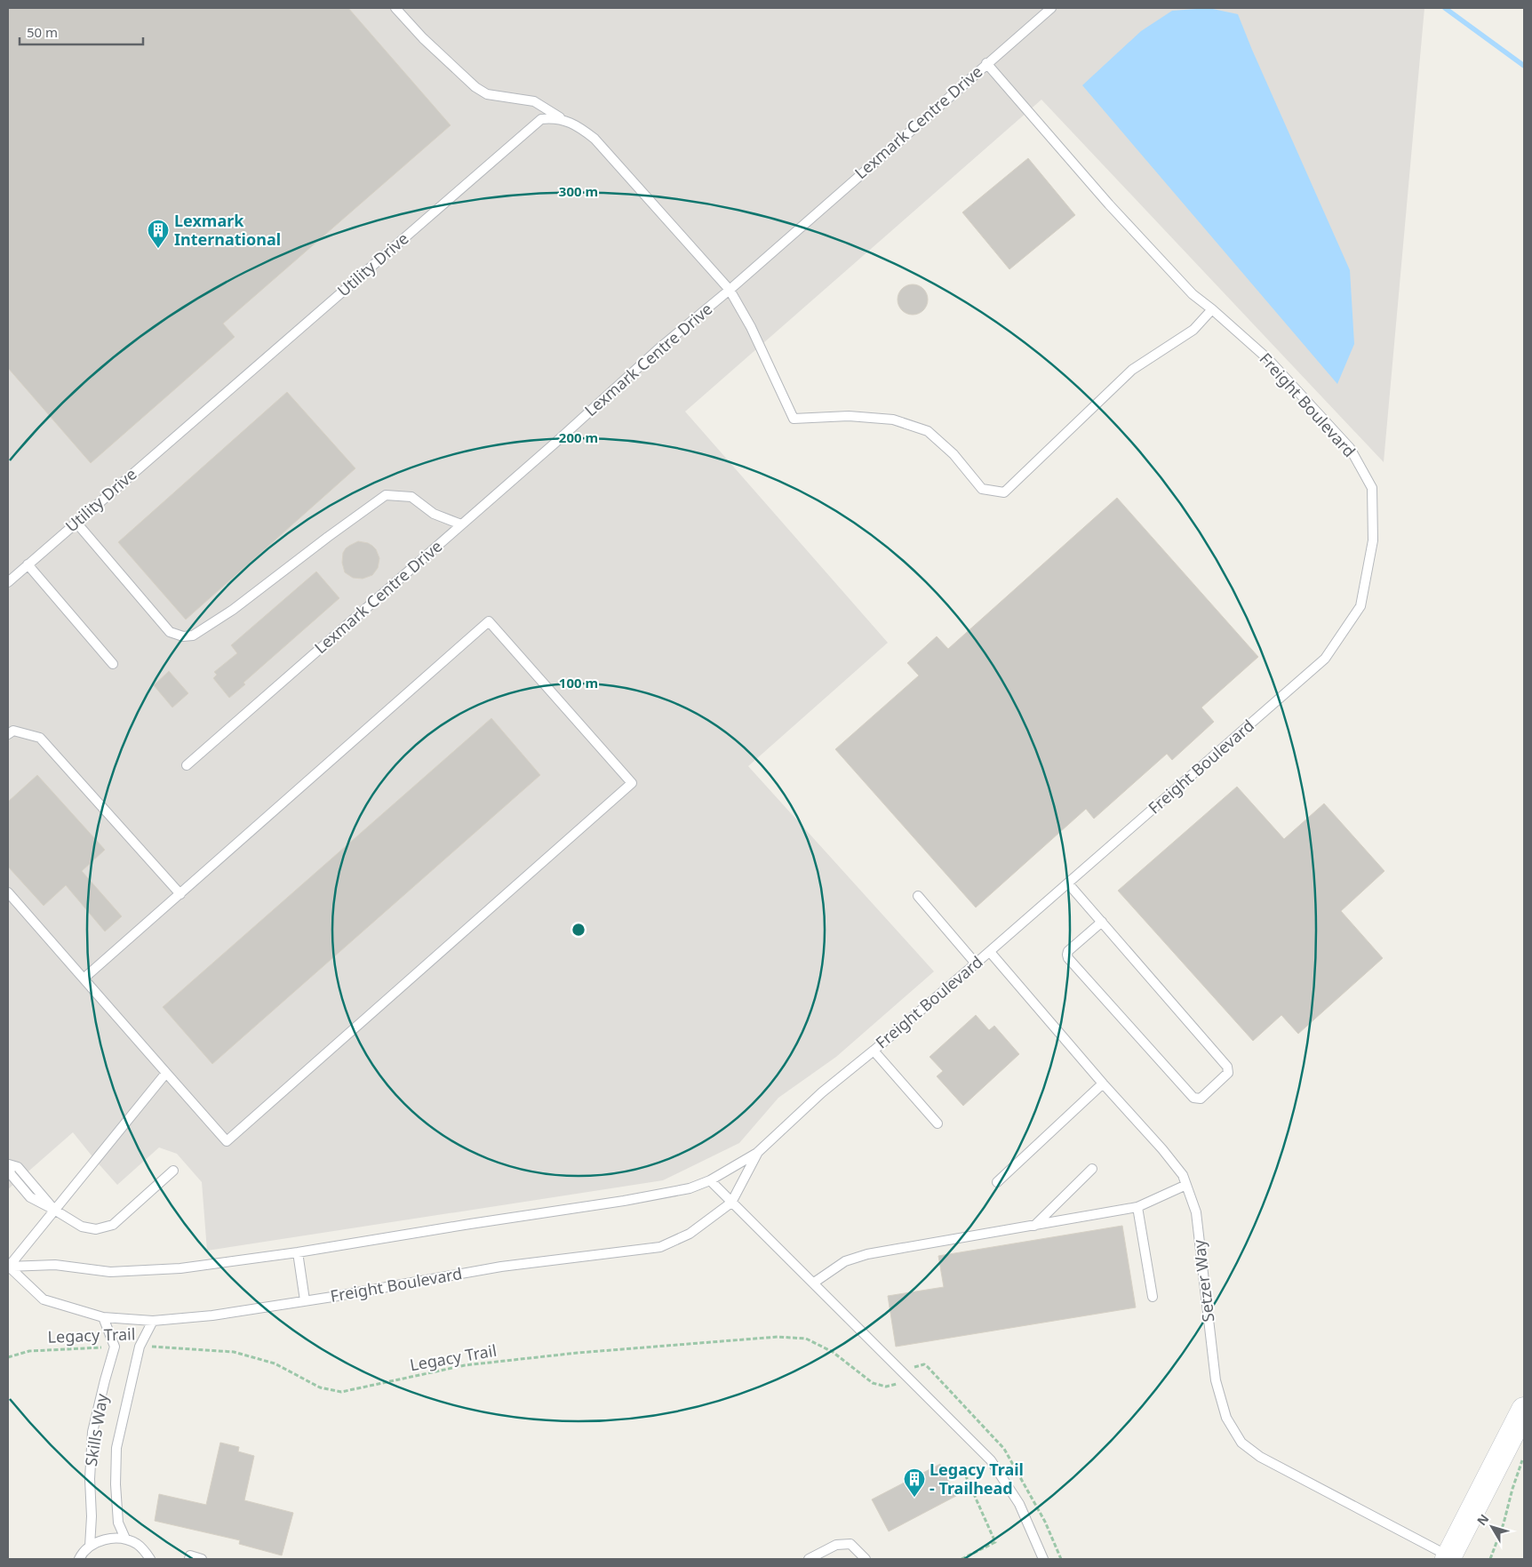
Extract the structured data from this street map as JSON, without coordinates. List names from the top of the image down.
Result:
{
  "streets": {
    "lane": [
      "Lexmark Centre Drive",
      "Utility Drive",
      "Freight Boulevard",
      "Setzer Way",
      "Skills Way"
    ],
    "path": ["Legacy Trail"]
  },
  "crossings": [
    ["Lexmark Centre Drive", "Utility Drive"],
    ["Lexmark Centre Drive", "Freight Boulevard"],
    ["Utility Drive", "Freight Boulevard"],
    ["Freight Boulevard", "Setzer Way"],
    ["Freight Boulevard", "Skills Way"],
    ["Legacy Trail", "Skills Way"]
  ],
  "places": {
    "building": ["Lexmark International", "Legacy Trail - Trailhead"]
  },
  "scale_bar": "50 m",
  "north": "top left",
  "rings": ["300 m", "200 m", "100 m"]
}
